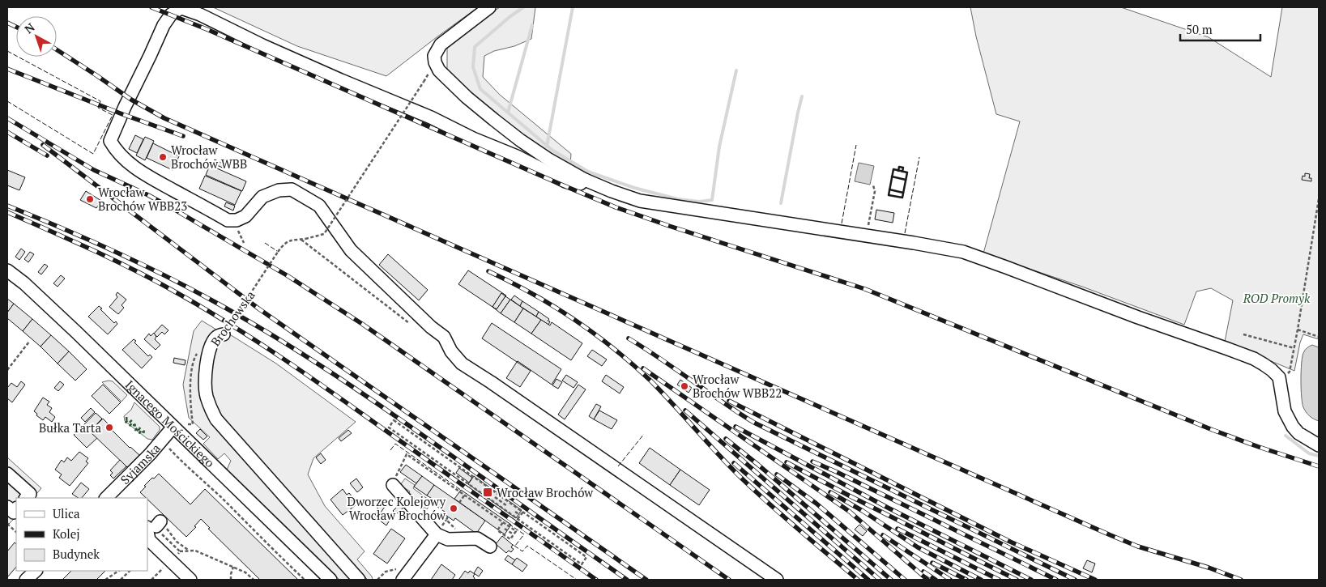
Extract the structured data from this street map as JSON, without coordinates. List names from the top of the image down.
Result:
{
  "streets": {
    "street": ["Brochowska", "Ignacego Mościckiego", "Syjamska"]
  },
  "crossings": [
    ["Ignacego Mościckiego", "Syjamska"]
  ],
  "parks": ["ROD Promyk"],
  "places": {
    "other": [
      "Wrocław Brochów WBB",
      "Wrocław Brochów WBB23",
      "Wrocław Brochów WBB22",
      "Bułka Tarta",
      "Dworzec Kolejowy Wrocław Brochów"
    ],
    "transit": ["Wrocław Brochów"]
  },
  "legend": ["Ulica", "Kolej", "Budynek"],
  "scale_bar": "50 m",
  "north": "top left"
}
